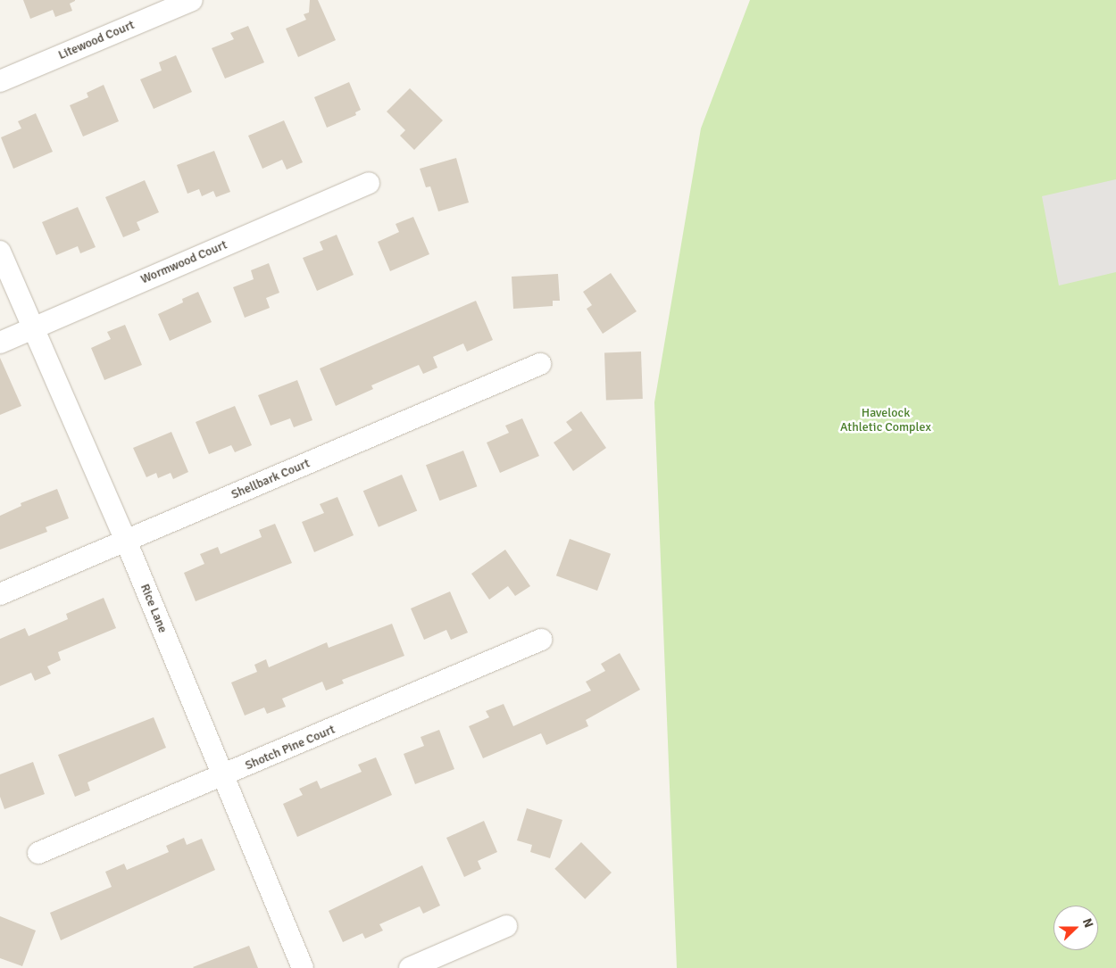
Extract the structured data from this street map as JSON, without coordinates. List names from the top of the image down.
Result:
{
  "streets": {
    "street": [
      "Litewood Court",
      "Wormwood Court",
      "Shellbark Court",
      "Rice Lane",
      "Shotch Pine Court"
    ]
  },
  "crossings": [
    ["Wormwood Court", "Rice Lane"],
    ["Shellbark Court", "Rice Lane"],
    ["Rice Lane", "Shotch Pine Court"]
  ],
  "parks": ["Havelock Athletic Complex"],
  "north": "right"
}
